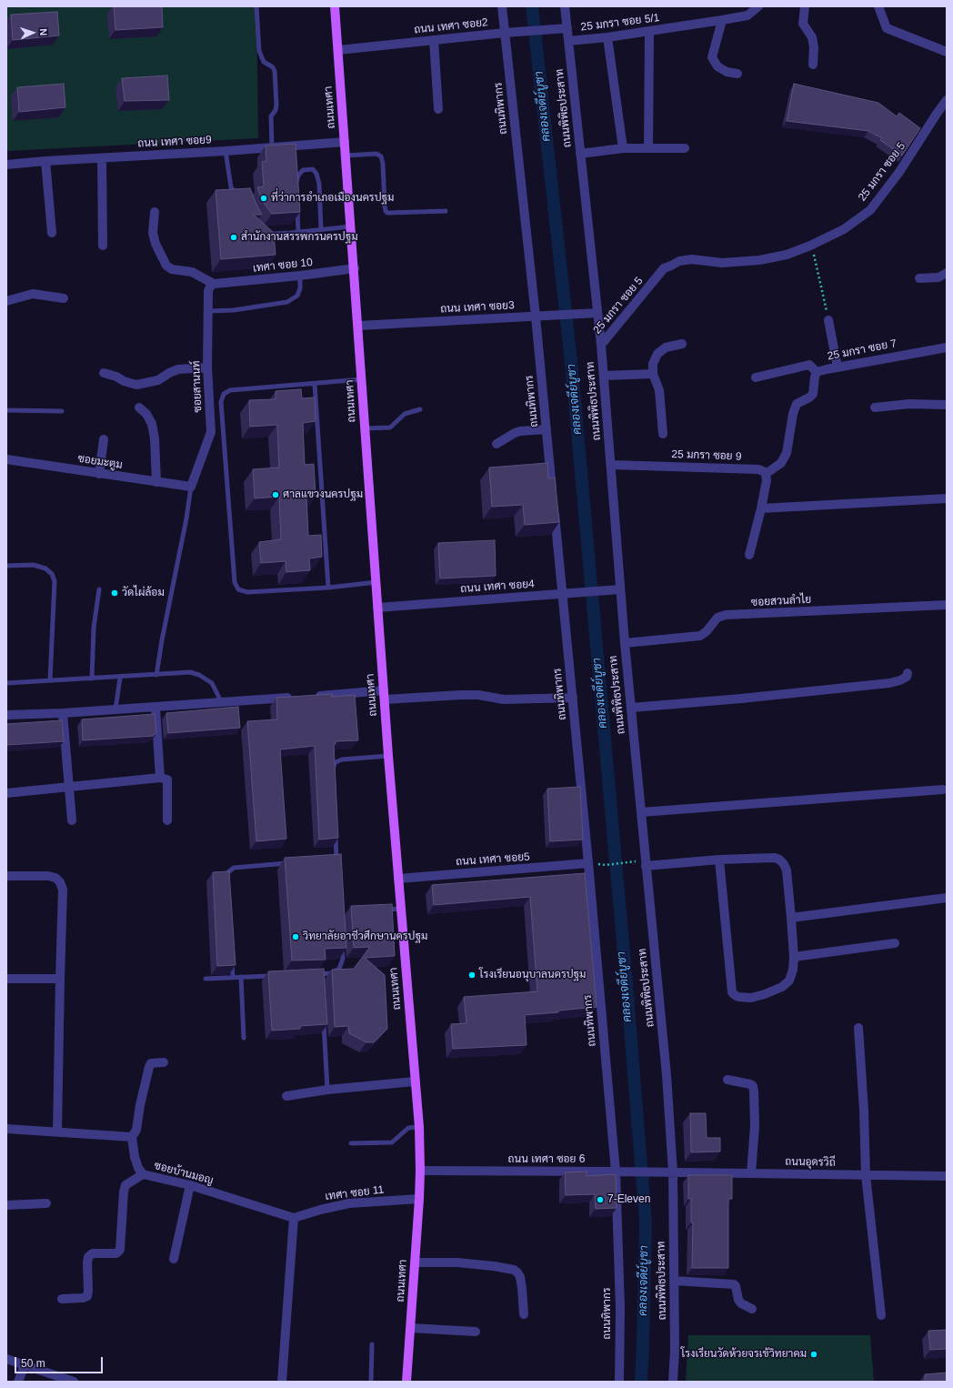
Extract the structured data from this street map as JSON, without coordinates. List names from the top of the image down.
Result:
{
  "streets": {
    "main road": ["ถนนเทศา"],
    "street": [
      "25 มกรา ซอย 5/1",
      "ถนน เทศา ซอย2",
      "ถนนทิพากร",
      "ถนนพิพิธประสาท",
      "ถนน เทศา ซอย9",
      "25 มกรา ซอย 5",
      "เทศา ซอย 10",
      "ถนน เทศา ซอย3",
      "25 มกรา ซอย 7",
      "ซอยสานนท์",
      "25 มกรา ซอย 9",
      "ซอยมะตูม",
      "ถนน เทศา ซอย4",
      "ซอยสวนลำไย",
      "ถนน เทศา ซอย5",
      "ถนน เทศา ซอย 6",
      "ถนนอุดรวิถี",
      "ซอยบ้านมอญ",
      "เทศา ซอย 11"
    ]
  },
  "crossings": [
    ["25 มกรา ซอย 5/1", "ถนนพิพิธประสาท"],
    ["ถนน เทศา ซอย2", "ถนนเทศา"],
    ["ถนน เทศา ซอย2", "ถนนทิพากร"],
    ["ถนน เทศา ซอย2", "ถนนพิพิธประสาท"],
    ["ถนนเทศา", "ถนน เทศา ซอย9"],
    ["ถนนเทศา", "เทศา ซอย 10"],
    ["ถนนเทศา", "ถนน เทศา ซอย3"],
    ["ถนนเทศา", "ถนน เทศา ซอย4"],
    ["ถนนเทศา", "ถนน เทศา ซอย5"],
    ["ถนนเทศา", "ถนน เทศา ซอย 6"],
    ["ถนนเทศา", "เทศา ซอย 11"],
    ["ถนนทิพากร", "ถนน เทศา ซอย3"],
    ["ถนนทิพากร", "ถนน เทศา ซอย4"],
    ["ถนนทิพากร", "ถนน เทศา ซอย5"],
    ["ถนนทิพากร", "ถนน เทศา ซอย 6"],
    ["ถนนพิพิธประสาท", "25 มกรา ซอย 5"],
    ["ถนนพิพิธประสาท", "ถนน เทศา ซอย3"],
    ["ถนนพิพิธประสาท", "25 มกรา ซอย 9"],
    ["ถนนพิพิธประสาท", "ถนน เทศา ซอย4"],
    ["ถนนพิพิธประสาท", "ซอยสวนลำไย"],
    ["ถนนพิพิธประสาท", "ถนน เทศา ซอย 6"],
    ["ถนนพิพิธประสาท", "ถนนอุดรวิถี"],
    ["เทศา ซอย 10", "ซอยสานนท์"],
    ["25 มกรา ซอย 7", "25 มกรา ซอย 9"],
    ["ซอยสานนท์", "ซอยมะตูม"],
    ["ถนน เทศา ซอย 6", "ถนนอุดรวิถี"],
    ["ซอยบ้านมอญ", "เทศา ซอย 11"]
  ],
  "water": ["คลองเจดีย์บูชา"],
  "places": [
    "ที่ว่าการอำเภอเมืองนครปฐม",
    "สำนักงานสรรพกรนครปฐม",
    "ศาลแขวงนครปฐม",
    "วัดไผ่ล้อม",
    "วิทยาลัยอาชีวศึกษานครปฐม",
    "โรงเรียนอนุบาลนครปฐม",
    "7-Eleven",
    "โรงเรียนวัดห้วยจรเข้วิทยาคม"
  ],
  "scale_bar": "50 m",
  "north": "right"
}
